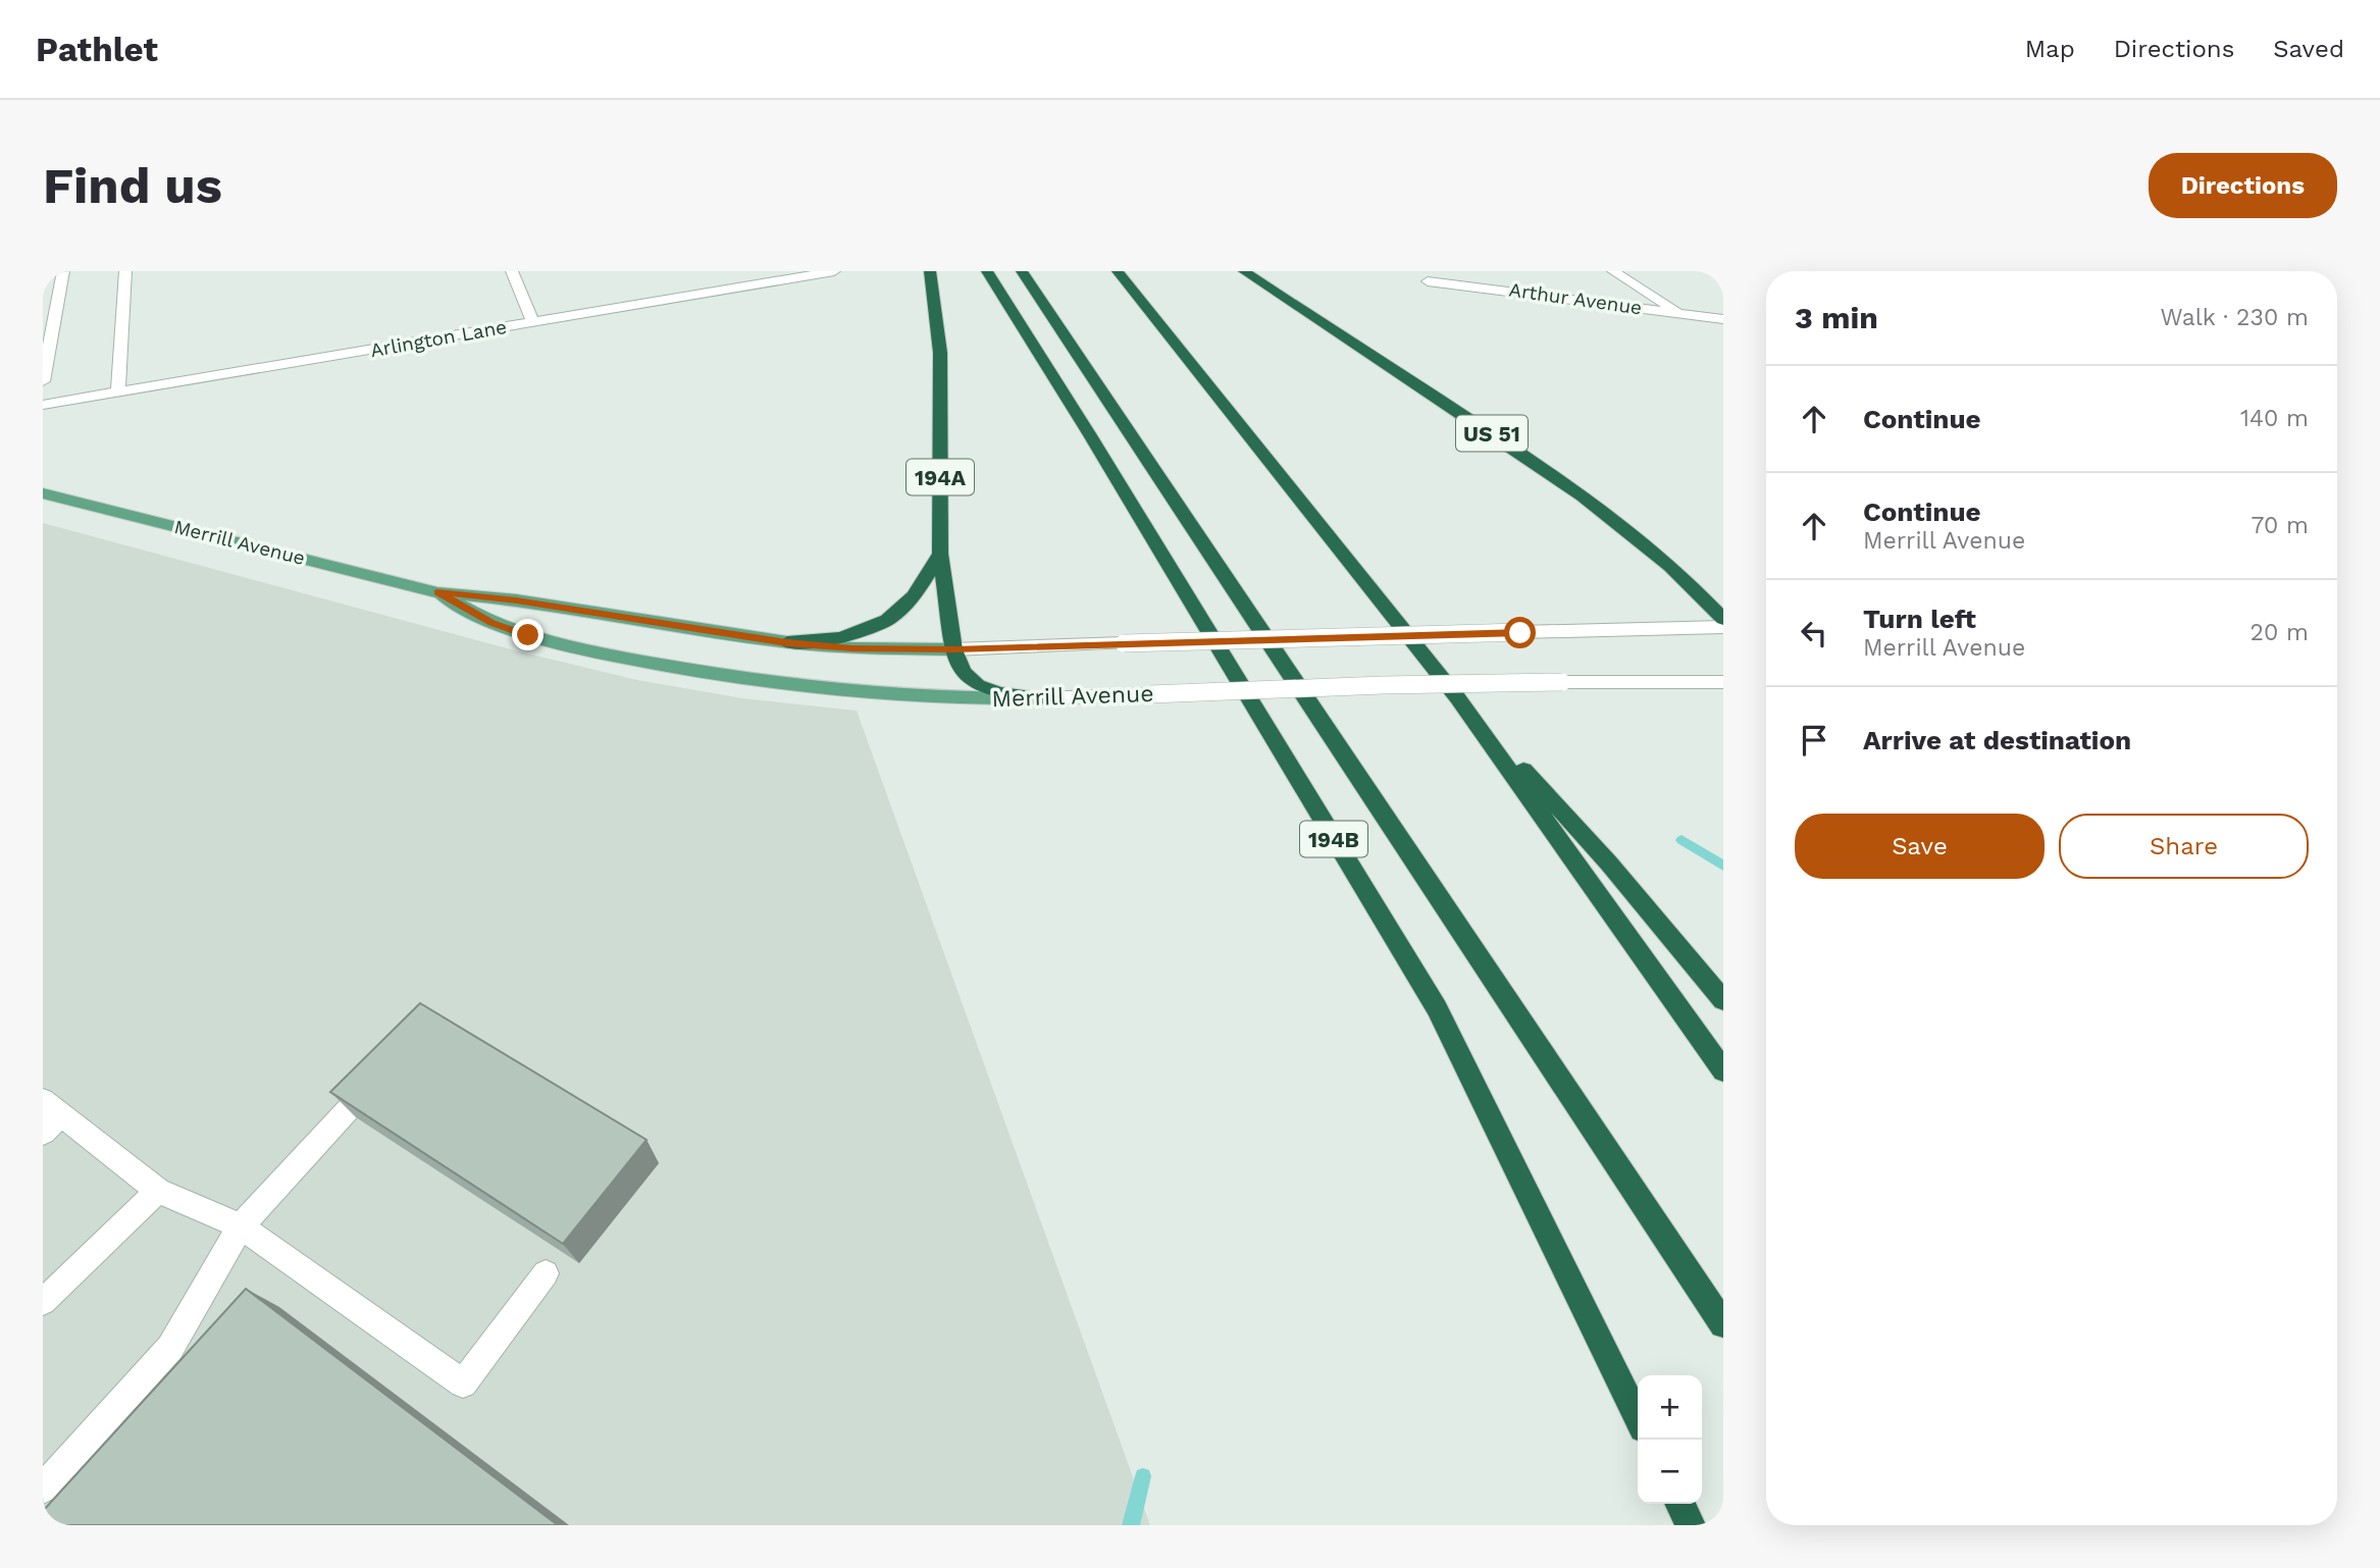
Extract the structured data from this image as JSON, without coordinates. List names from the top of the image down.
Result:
{
  "streets": {
    "highway": ["US 51", "194A", "194B"],
    "main road": ["Merrill Avenue"],
    "street": ["Arthur Avenue", "Arlington Lane"]
  },
  "crossings": [
    ["194A", "Merrill Avenue"]
  ],
  "page": {
    "header": "Pathlet",
    "nav": ["Map", "Directions", "Saved"],
    "buttons": [
      "Directions",
      ["Save", "Share"]
    ],
    "title": "Find us",
    "heading": ["3 min", "Walk · 230 m"],
    "list": [
      ["Continue", "140 m"],
      ["Continue", "Merrill Avenue", "70 m"],
      ["Turn left", "Merrill Avenue", "20 m"],
      "Arrive at destination"
    ],
    "map_buttons": ["+", "−"]
  }
}
